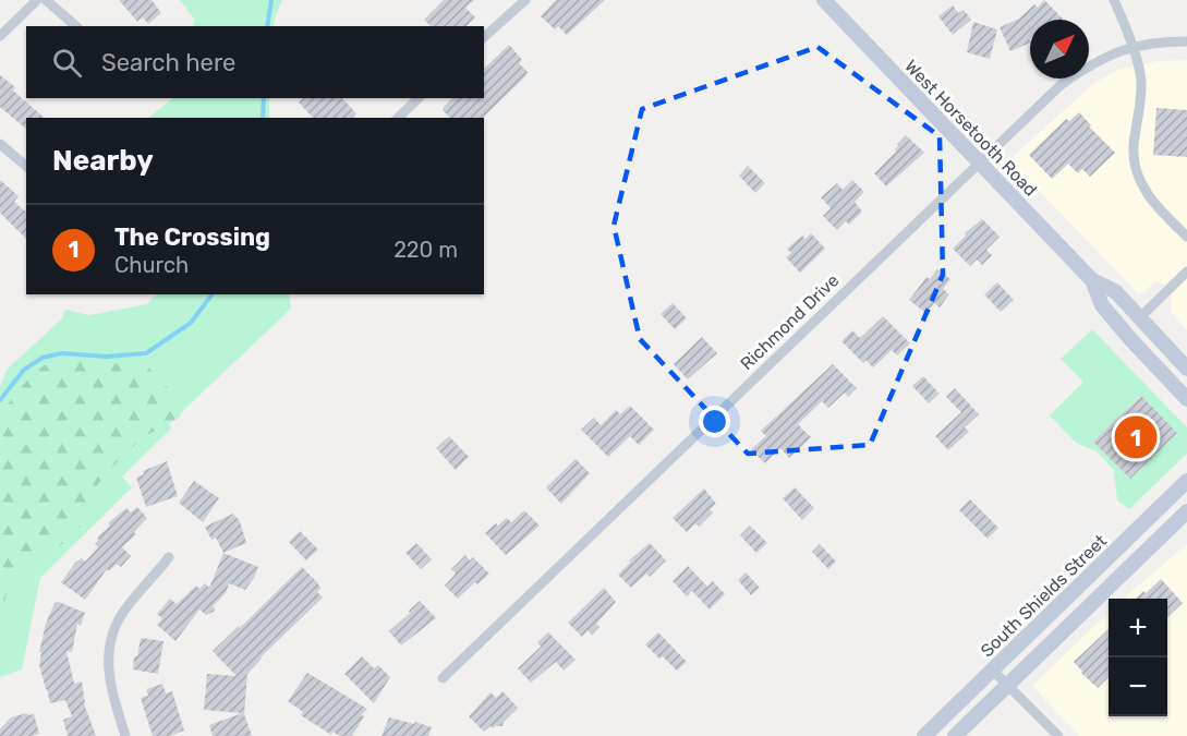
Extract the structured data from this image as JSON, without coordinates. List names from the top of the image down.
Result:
{
  "streets": {
    "main road": ["West Horsetooth Road", "South Shields Street"],
    "street": ["Richmond Drive"]
  },
  "crossings": [
    ["West Horsetooth Road", "Richmond Drive"]
  ],
  "north": "top right",
  "page": {
    "search": "Search here",
    "heading": "Nearby",
    "list": [
      {
        "mark": "1",
        "name": "The Crossing",
        "note": "Church",
        "value": "220 m"
      }
    ],
    "pins": "1",
    "map_buttons": ["+", "−"]
  }
}
